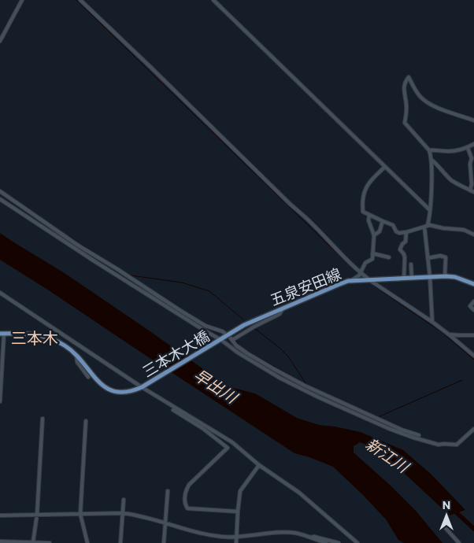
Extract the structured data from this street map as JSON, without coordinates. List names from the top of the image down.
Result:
{
  "streets": {
    "main road": ["五泉安田線", "三本木大橋"]
  },
  "crossings": [
    ["五泉安田線", "三本木大橋"]
  ],
  "districts": ["三本木"],
  "water": ["早出川", "新江川"],
  "north": "top"
}
